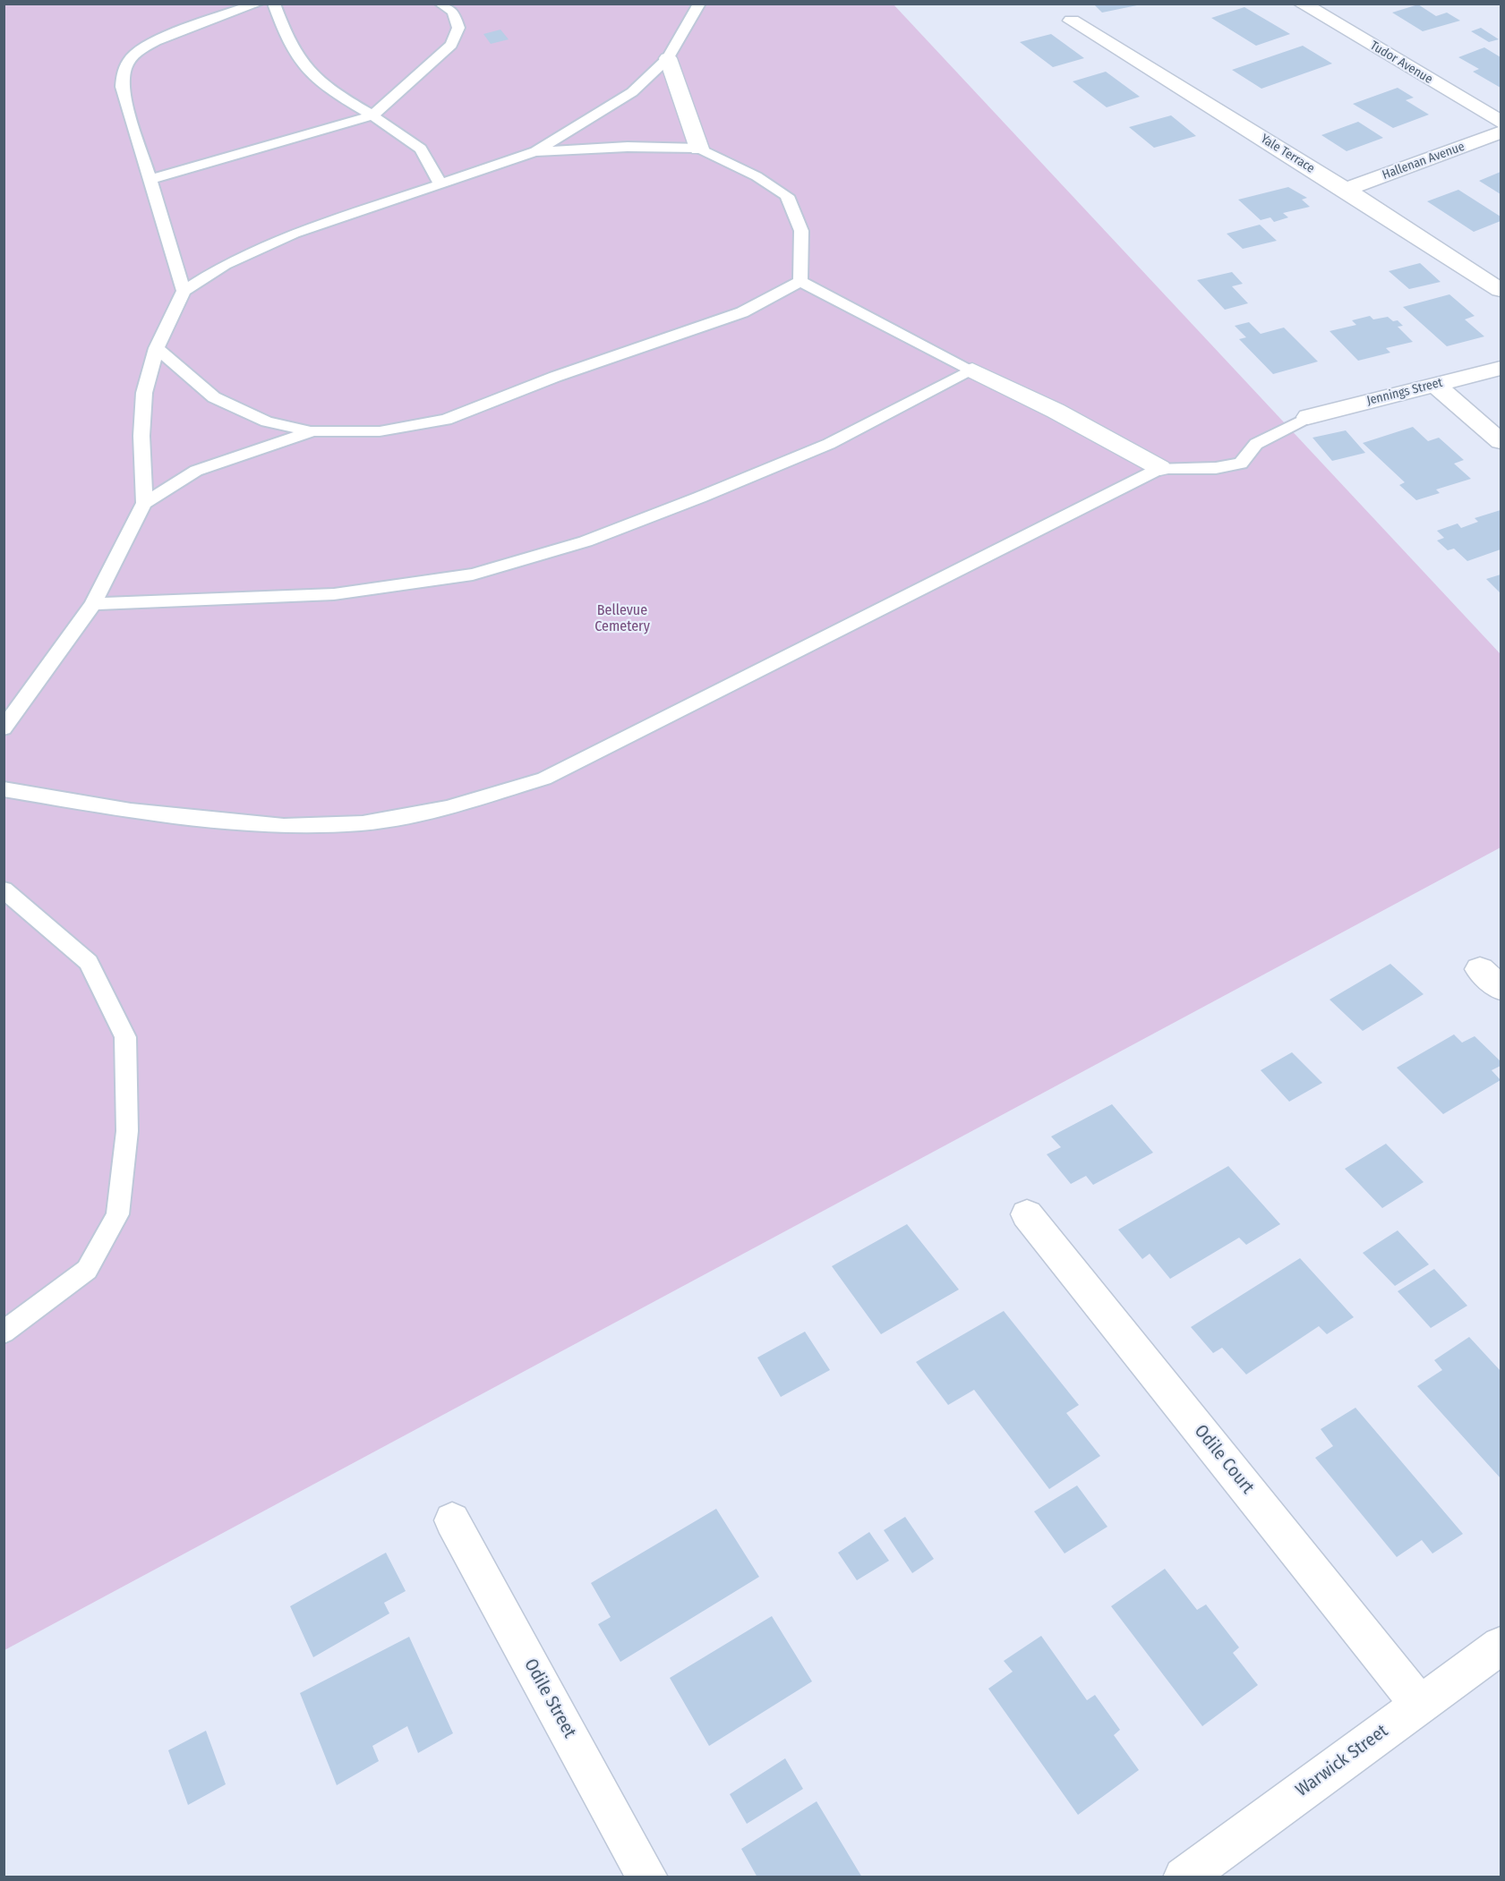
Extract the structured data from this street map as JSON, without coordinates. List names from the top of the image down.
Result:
{
  "streets": {
    "street": [
      "Tudor Avenue",
      "Yale Terrace",
      "Hallenan Avenue",
      "Jennings Street",
      "Odile Court",
      "Odile Street",
      "Warwick Street"
    ]
  },
  "crossings": [
    ["Yale Terrace", "Hallenan Avenue"],
    ["Odile Court", "Warwick Street"]
  ],
  "parks": ["Bellevue Cemetery"]
}
